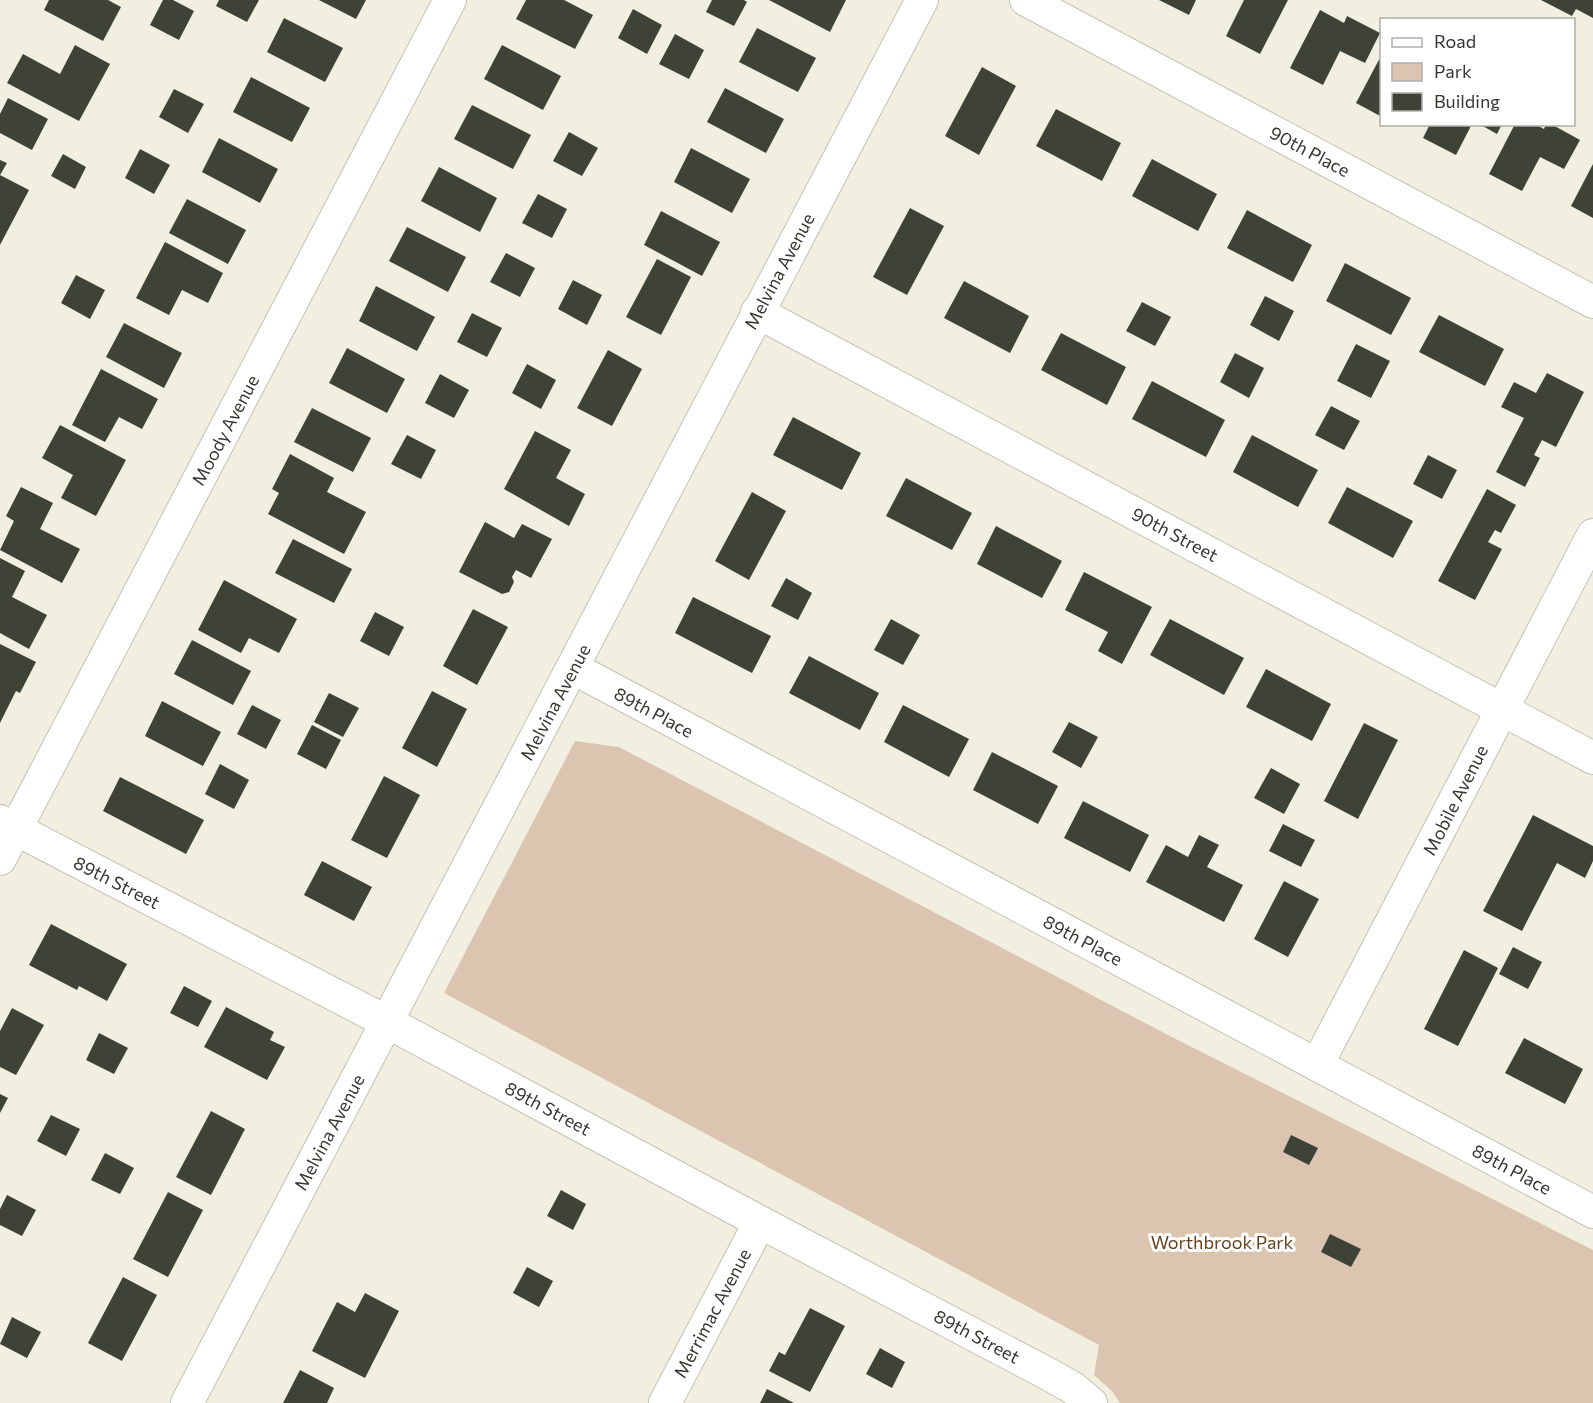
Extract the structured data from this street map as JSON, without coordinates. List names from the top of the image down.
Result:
{
  "streets": {
    "street": [
      "90th Place",
      "Melvina Avenue",
      "Moody Avenue",
      "90th Street",
      "89th Place",
      "Mobile Avenue",
      "89th Street",
      "Merrimac Avenue"
    ]
  },
  "crossings": [
    ["Melvina Avenue", "90th Street"],
    ["Melvina Avenue", "89th Place"],
    ["Melvina Avenue", "89th Street"],
    ["Moody Avenue", "89th Street"],
    ["90th Street", "Mobile Avenue"],
    ["89th Place", "Mobile Avenue"],
    ["89th Street", "Merrimac Avenue"]
  ],
  "parks": ["Worthbrook Park"],
  "legend": ["Road", "Park", "Building"]
}
